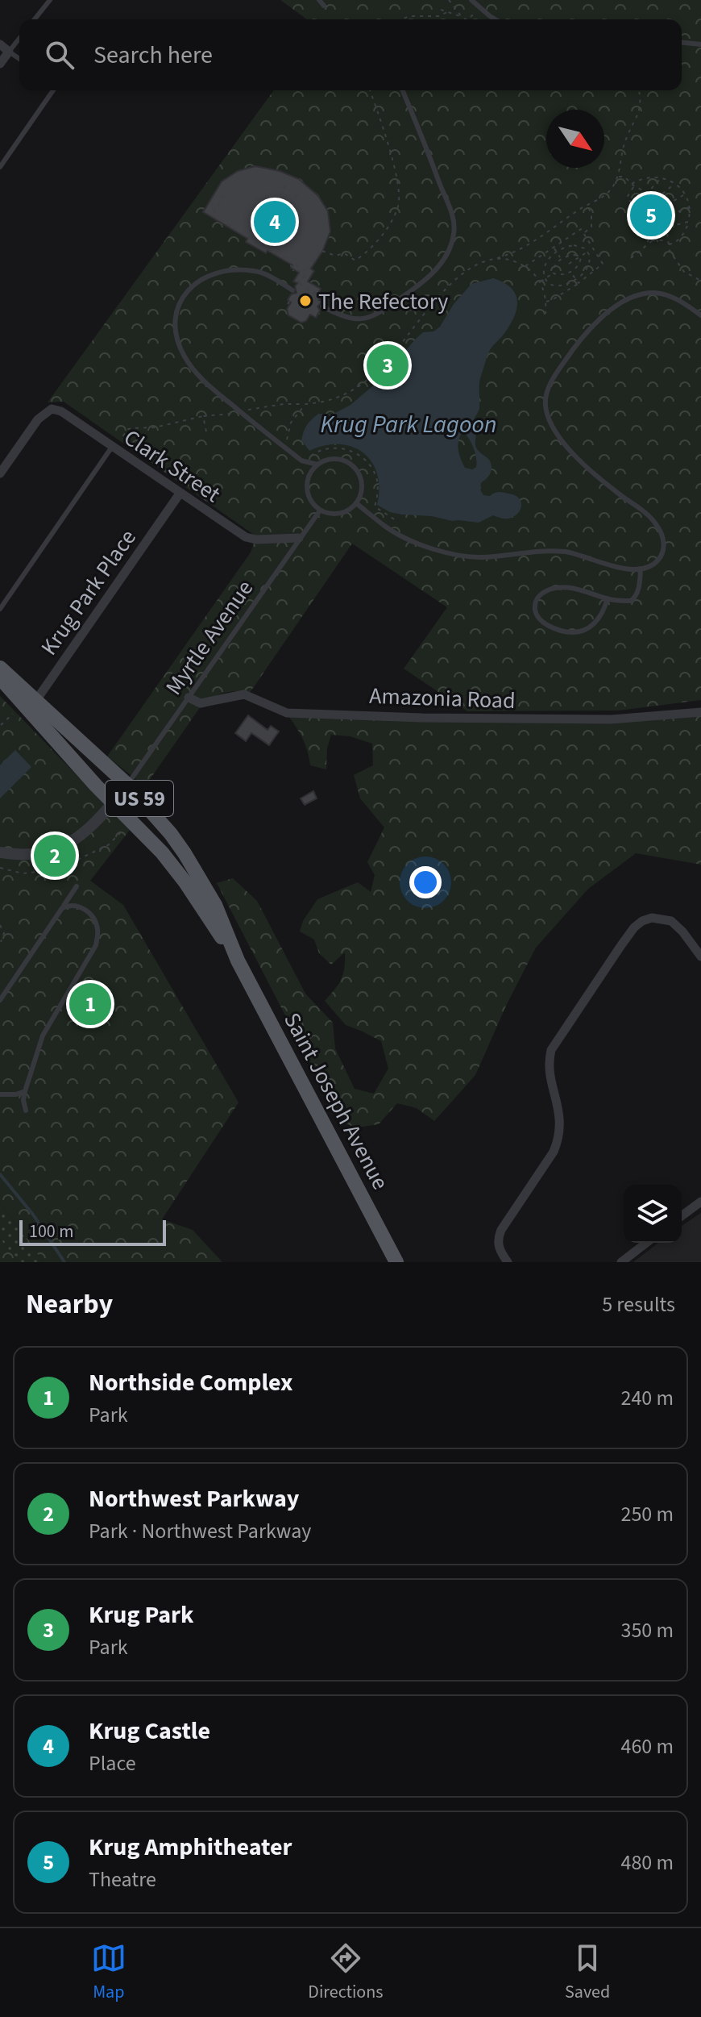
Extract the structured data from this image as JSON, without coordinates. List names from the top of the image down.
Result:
{
  "streets": {
    "main road": ["US 59", "Saint Joseph Avenue"],
    "street": ["Clark Street", "Krug Park Place", "Amazonia Road"],
    "lane": ["Myrtle Avenue"]
  },
  "crossings": [
    ["Clark Street", "Krug Park Place"],
    ["Clark Street", "Myrtle Avenue"],
    ["Krug Park Place", "Saint Joseph Avenue"],
    ["Myrtle Avenue", "Amazonia Road"],
    ["Myrtle Avenue", "Saint Joseph Avenue"]
  ],
  "water": ["Krug Park Lagoon"],
  "places": ["The Refectory"],
  "scale_bar": "100 m",
  "north": "bottom right",
  "page": {
    "search": "Search here",
    "pins": [
      "5",
      "4",
      "3",
      "2",
      "1"
    ],
    "scale": "100 m",
    "heading": ["Nearby", "5 results"],
    "list": [
      {
        "mark": "1",
        "name": "Northside Complex",
        "note": "Park",
        "value": "240 m"
      },
      {
        "mark": "2",
        "name": "Northwest Parkway",
        "note": "Park · Northwest Parkway",
        "value": "250 m"
      },
      {
        "mark": "3",
        "name": "Krug Park",
        "note": "Park",
        "value": "350 m"
      },
      {
        "mark": "4",
        "name": "Krug Castle",
        "note": "Place",
        "value": "460 m"
      },
      {
        "mark": "5",
        "name": "Krug Amphitheater",
        "note": "Theatre",
        "value": "480 m"
      }
    ],
    "nav": ["Map", "Directions", "Saved"]
  }
}
